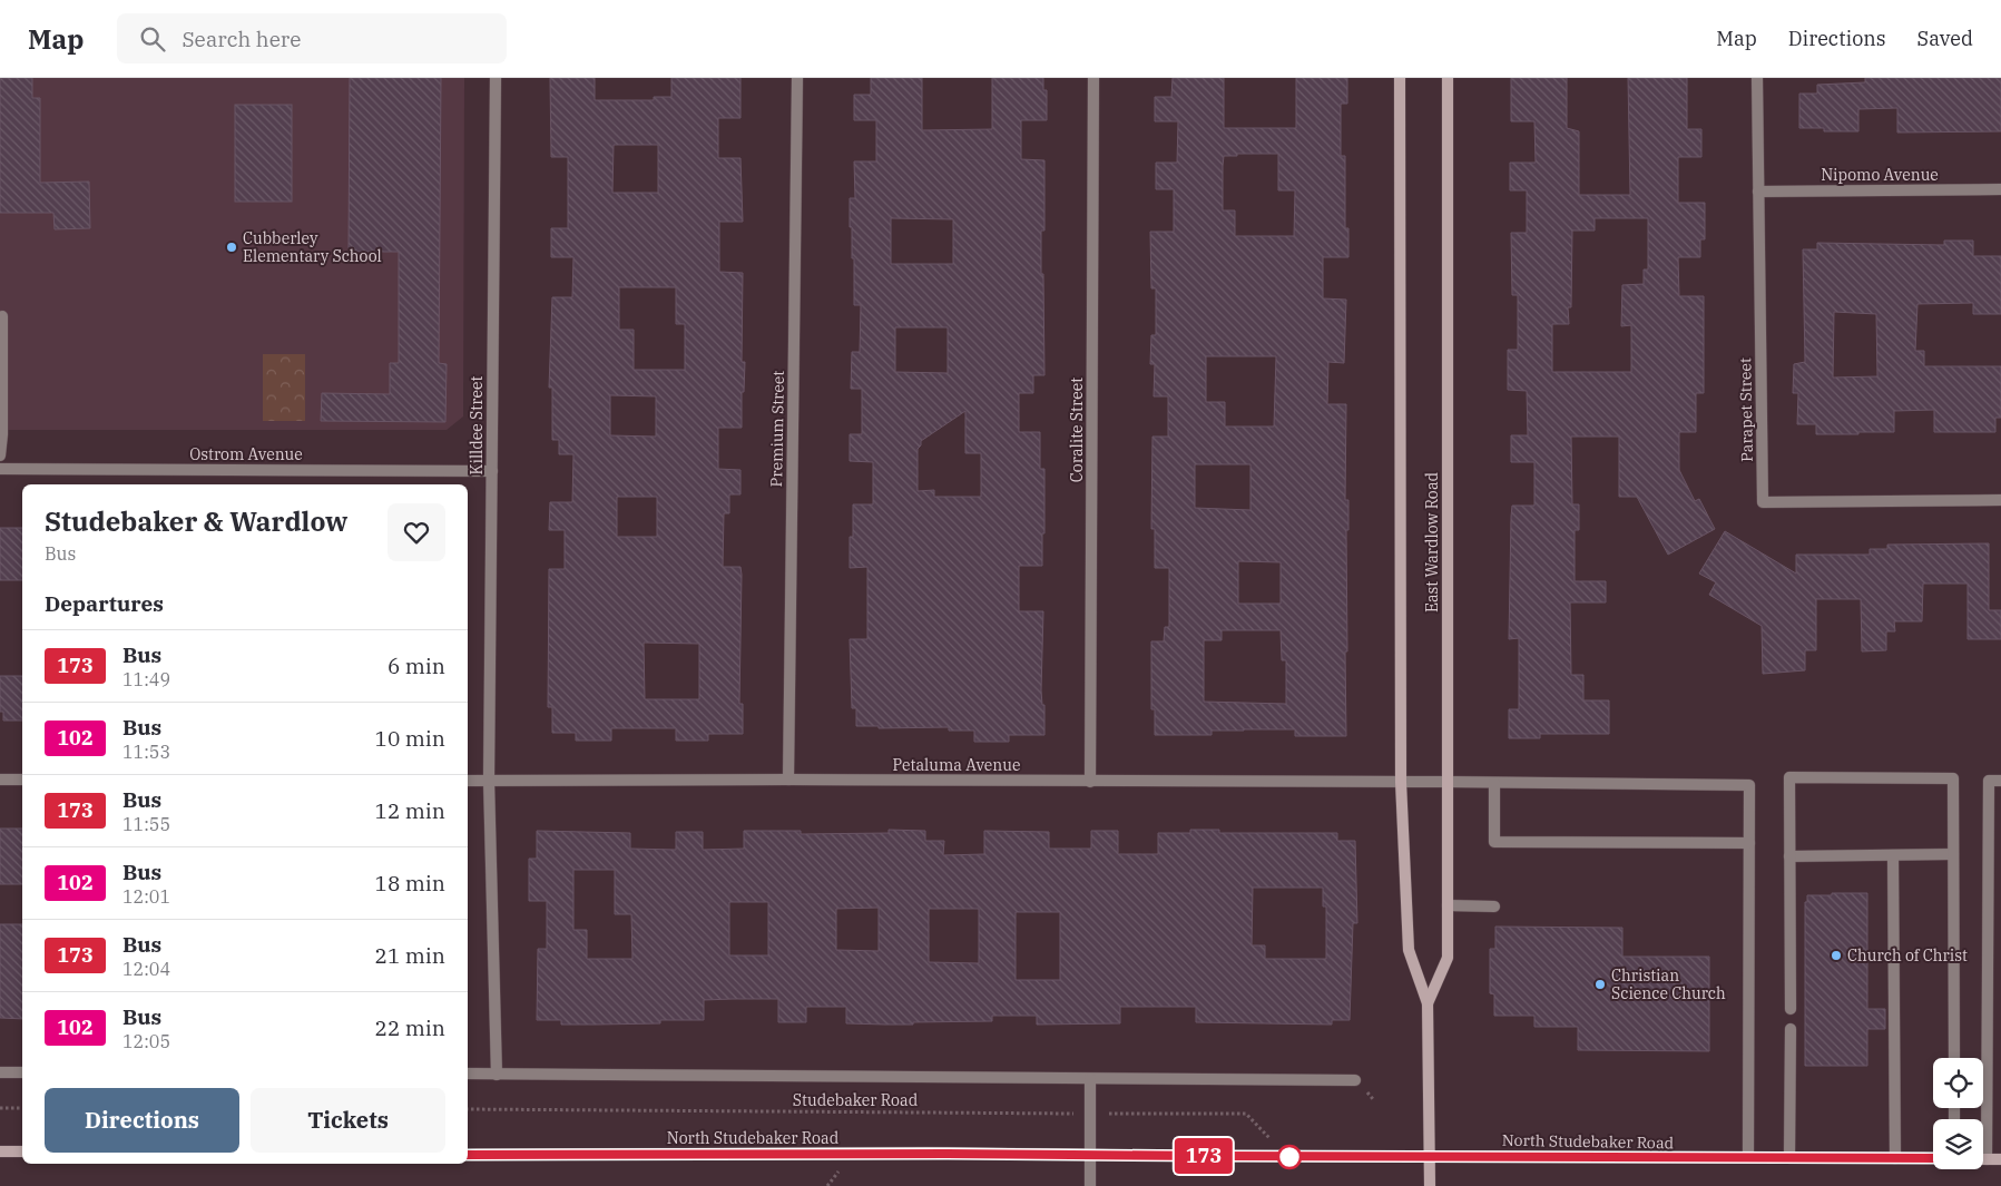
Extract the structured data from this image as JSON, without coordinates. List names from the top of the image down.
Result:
{
  "streets": {
    "main road": ["East Wardlow Road", "North Studebaker Road"],
    "street": [
      "Nipomo Avenue",
      "Parapet Street",
      "Killdee Street",
      "Premium Street",
      "Coralite Street",
      "Ostrom Avenue",
      "Petaluma Avenue"
    ],
    "path": ["Studebaker Road"]
  },
  "crossings": [
    ["Nipomo Avenue", "Parapet Street"],
    ["Killdee Street", "Ostrom Avenue"],
    ["Killdee Street", "Petaluma Avenue"],
    ["Premium Street", "Petaluma Avenue"],
    ["Coralite Street", "Petaluma Avenue"],
    ["East Wardlow Road", "Petaluma Avenue"],
    ["East Wardlow Road", "North Studebaker Road"]
  ],
  "places": ["Cubberley Elementary School", "Church of Christ", "Christian Science Church"],
  "lines": ["bus line 173"],
  "page": {
    "header": "Map",
    "search": "Search here",
    "nav": ["Map", "Directions", "Saved"],
    "on_map": "173",
    "heading": [
      ["Studebaker & Wardlow", "Bus"],
      "Departures"
    ],
    "list": [
      {
        "mark": "173",
        "name": "Bus",
        "note": "11:49",
        "value": "6 min"
      },
      {
        "mark": "102",
        "name": "Bus",
        "note": "11:53",
        "value": "10 min"
      },
      {
        "mark": "173",
        "name": "Bus",
        "note": "11:55",
        "value": "12 min"
      },
      {
        "mark": "102",
        "name": "Bus",
        "note": "12:01",
        "value": "18 min"
      },
      {
        "mark": "173",
        "name": "Bus",
        "note": "12:04",
        "value": "21 min"
      },
      {
        "mark": "102",
        "name": "Bus",
        "note": "12:05",
        "value": "22 min"
      }
    ],
    "buttons": ["Directions", "Tickets"]
  }
}
